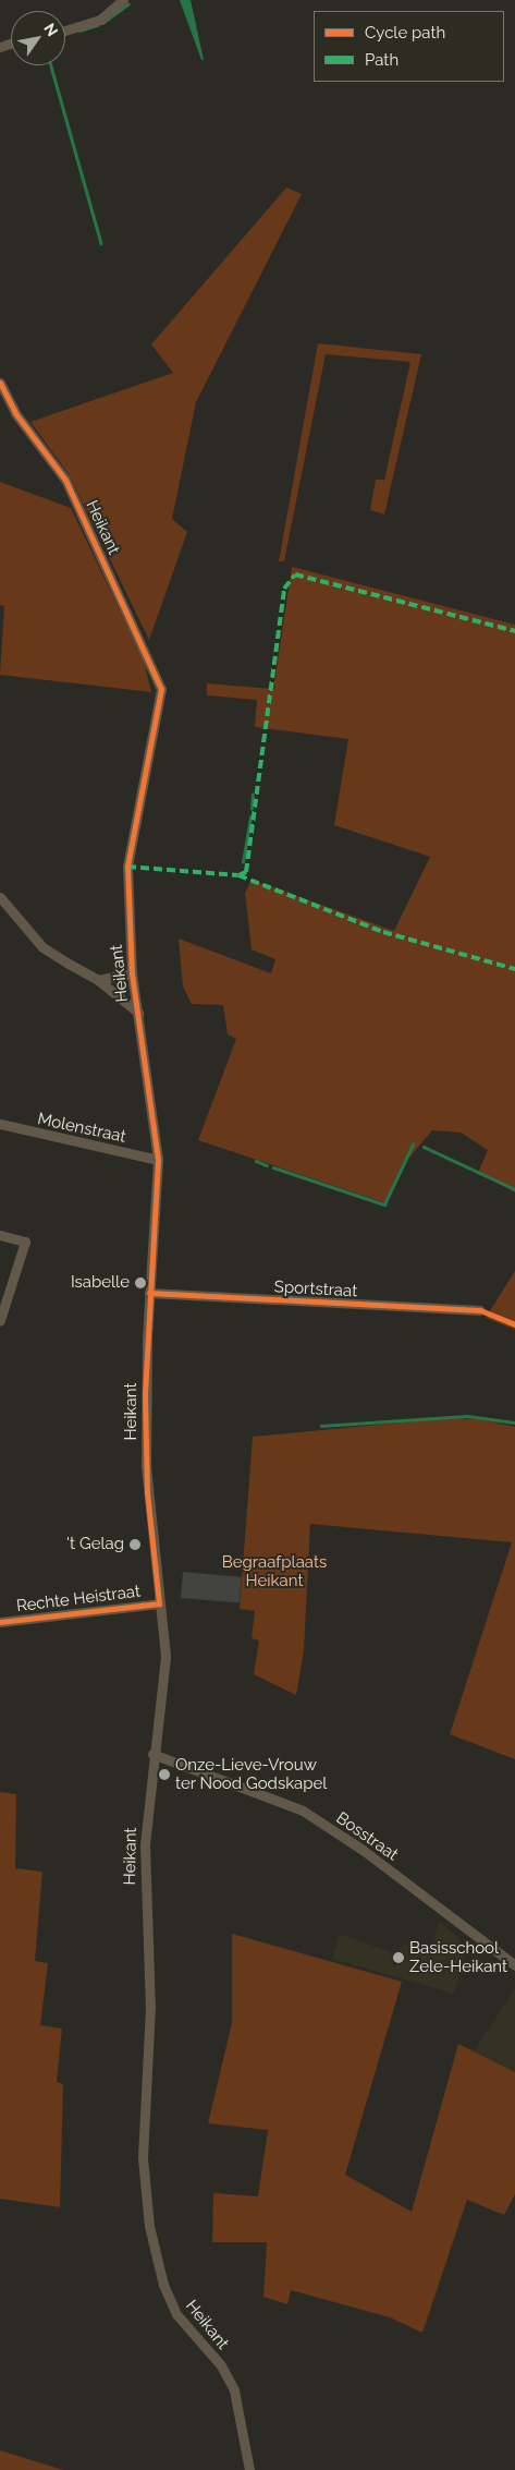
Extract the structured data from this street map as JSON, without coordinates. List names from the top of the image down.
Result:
{
  "streets": {
    "street": [
      "Heikant",
      "Molenstraat",
      "Sportstraat",
      "Rechte Heistraat",
      "Bosstraat"
    ]
  },
  "crossings": [
    ["Heikant", "Molenstraat"],
    ["Heikant", "Sportstraat"],
    ["Heikant", "Rechte Heistraat"],
    ["Heikant", "Bosstraat"]
  ],
  "parks": ["Begraafplaats Heikant"],
  "places": [
    "Isabelle",
    "'t Gelag",
    "Onze-Lieve-Vrouw ter Nood Godskapel",
    "Basisschool Zele-Heikant"
  ],
  "legend": ["Cycle path", "Path"],
  "north": "top right"
}
